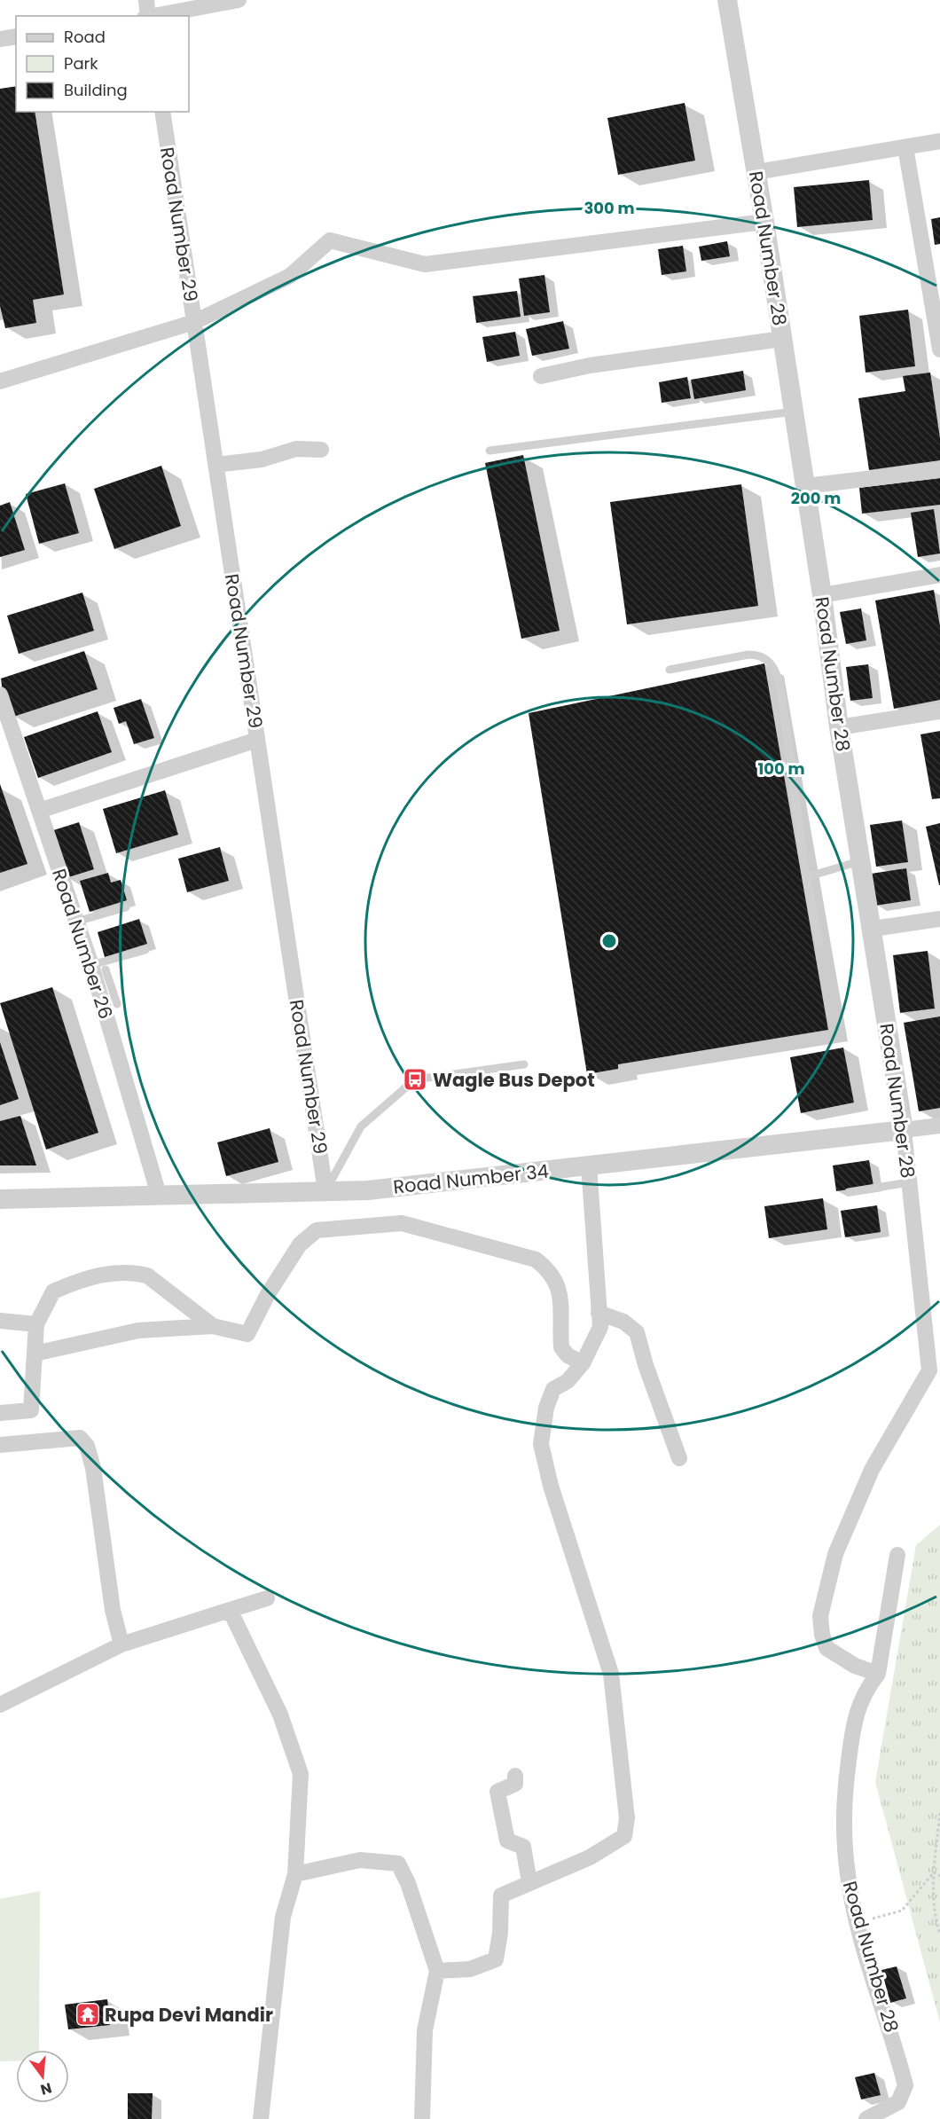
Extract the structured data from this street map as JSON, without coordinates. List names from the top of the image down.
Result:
{
  "streets": {
    "street": [
      "Road Number 29",
      "Road Number 28",
      "Road Number 26",
      "Road Number 34"
    ]
  },
  "crossings": [
    ["Road Number 29", "Road Number 34"],
    ["Road Number 28", "Road Number 34"],
    ["Road Number 26", "Road Number 34"]
  ],
  "places": {
    "bus stop": ["Wagle Bus Depot"],
    "temple": ["Rupa Devi Mandir"]
  },
  "legend": ["Road", "Park", "Building"],
  "north": "bottom",
  "rings": ["300 m", "200 m", "100 m"]
}
